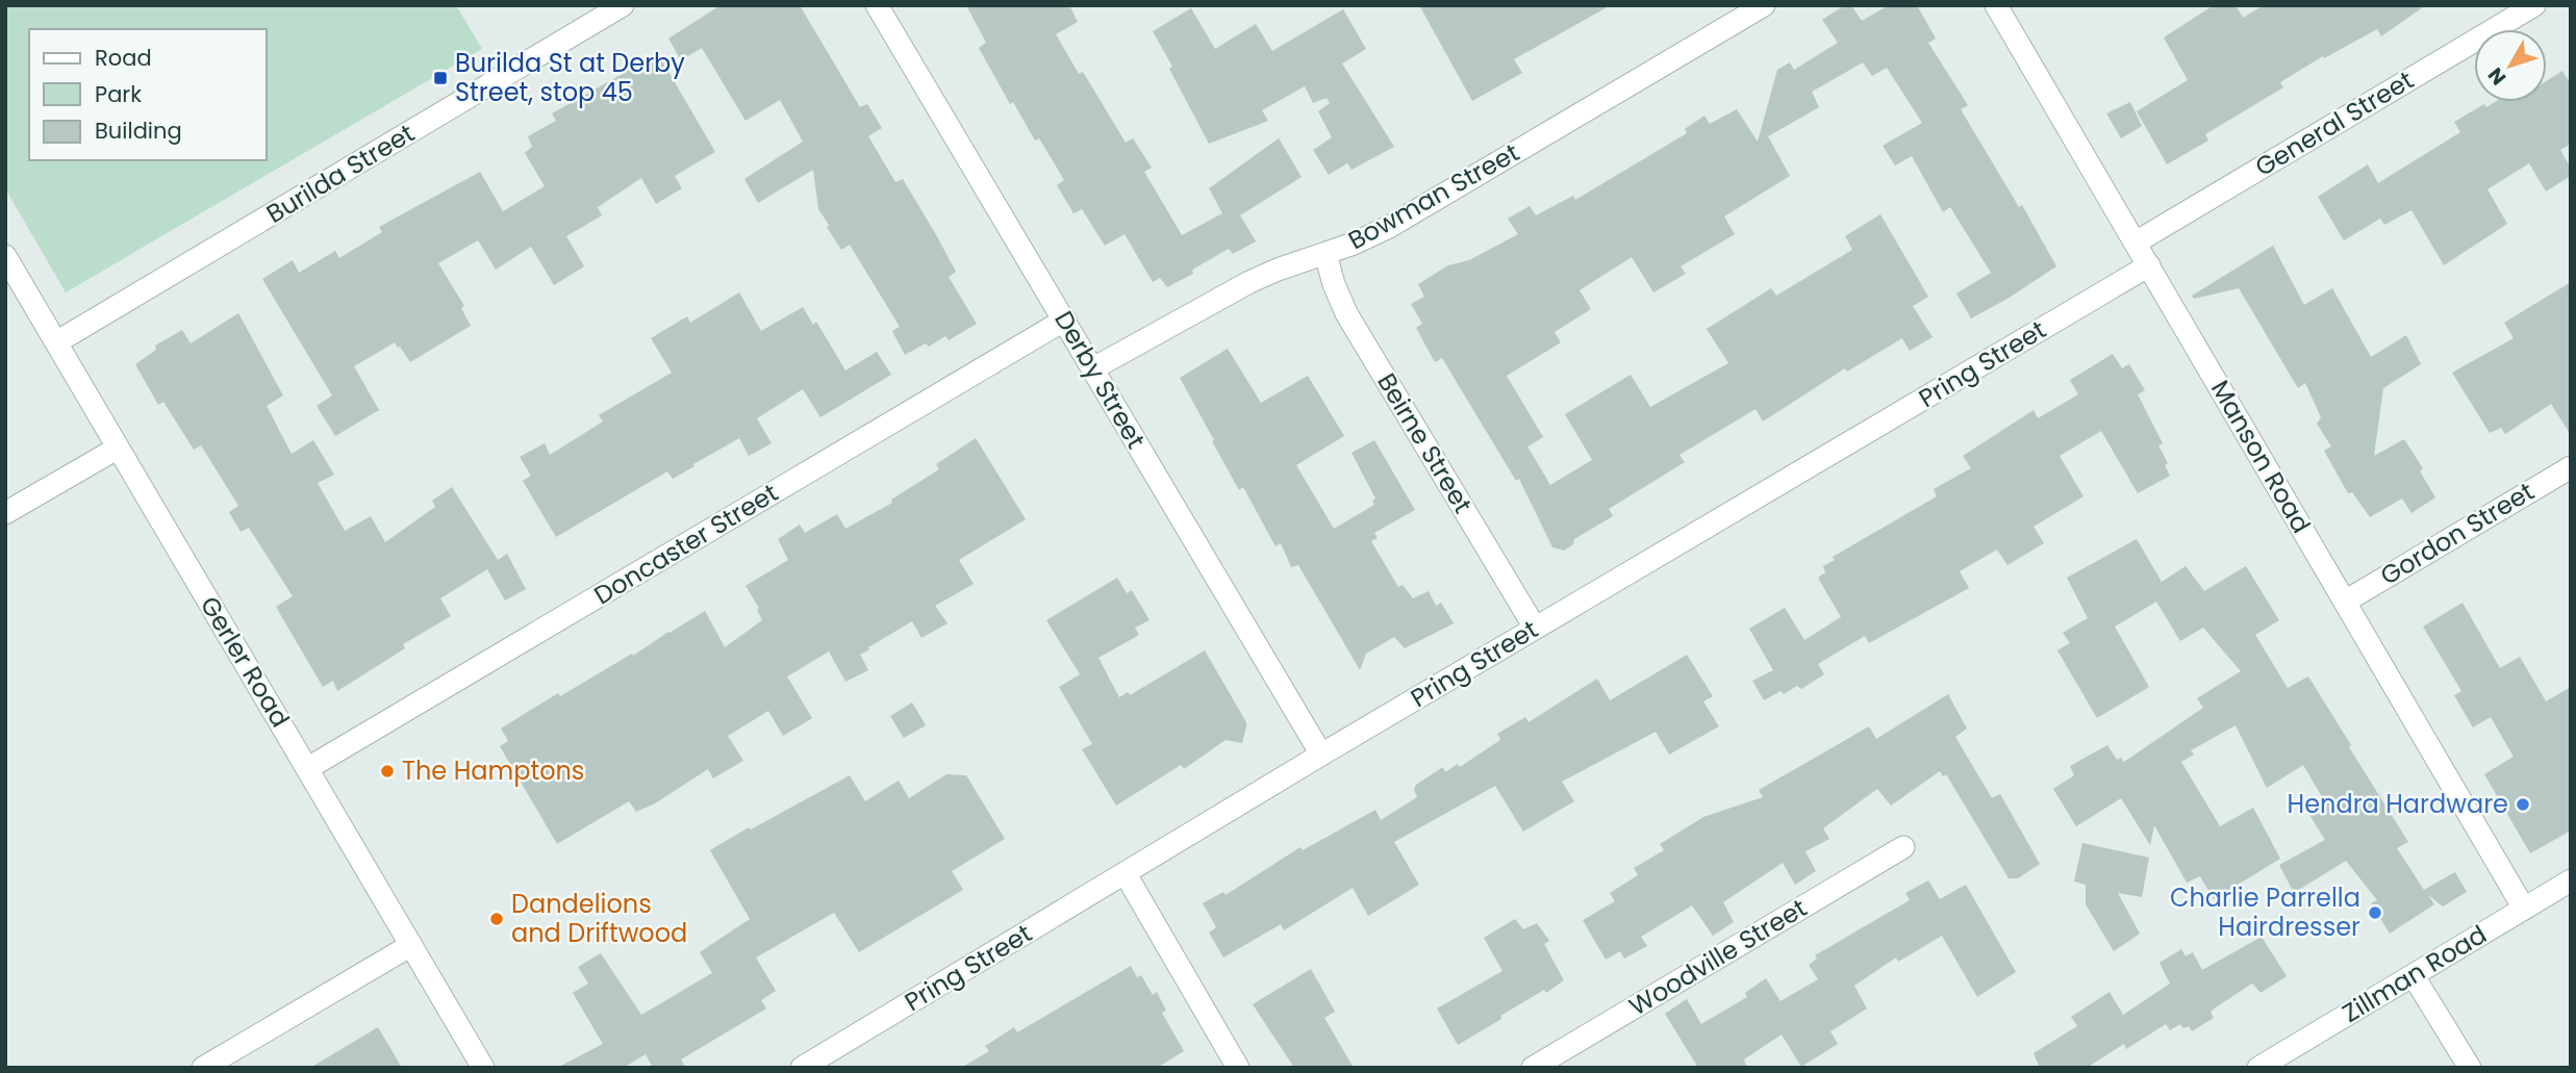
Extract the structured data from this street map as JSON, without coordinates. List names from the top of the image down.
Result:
{
  "streets": {
    "street": [
      "General Street",
      "Burilda Street",
      "Bowman Street",
      "Pring Street",
      "Derby Street",
      "Beirne Street",
      "Manson Road",
      "Gordon Street",
      "Doncaster Street",
      "Gerler Road",
      "Woodville Street",
      "Zillman Road"
    ]
  },
  "crossings": [
    ["General Street", "Manson Road"],
    ["Burilda Street", "Gerler Road"],
    ["Bowman Street", "Derby Street"],
    ["Bowman Street", "Beirne Street"],
    ["Pring Street", "Derby Street"],
    ["Pring Street", "Beirne Street"],
    ["Pring Street", "Manson Road"],
    ["Derby Street", "Doncaster Street"],
    ["Manson Road", "Gordon Street"],
    ["Manson Road", "Zillman Road"],
    ["Doncaster Street", "Gerler Road"]
  ],
  "places": {
    "transit": ["Burilda St at Derby Street, stop 45"],
    "other": [
      "The Hamptons",
      "Hendra Hardware",
      "Charlie Parrella Hairdresser",
      "Dandelions and Driftwood"
    ]
  },
  "legend": ["Road", "Park", "Building"],
  "north": "bottom left"
}
